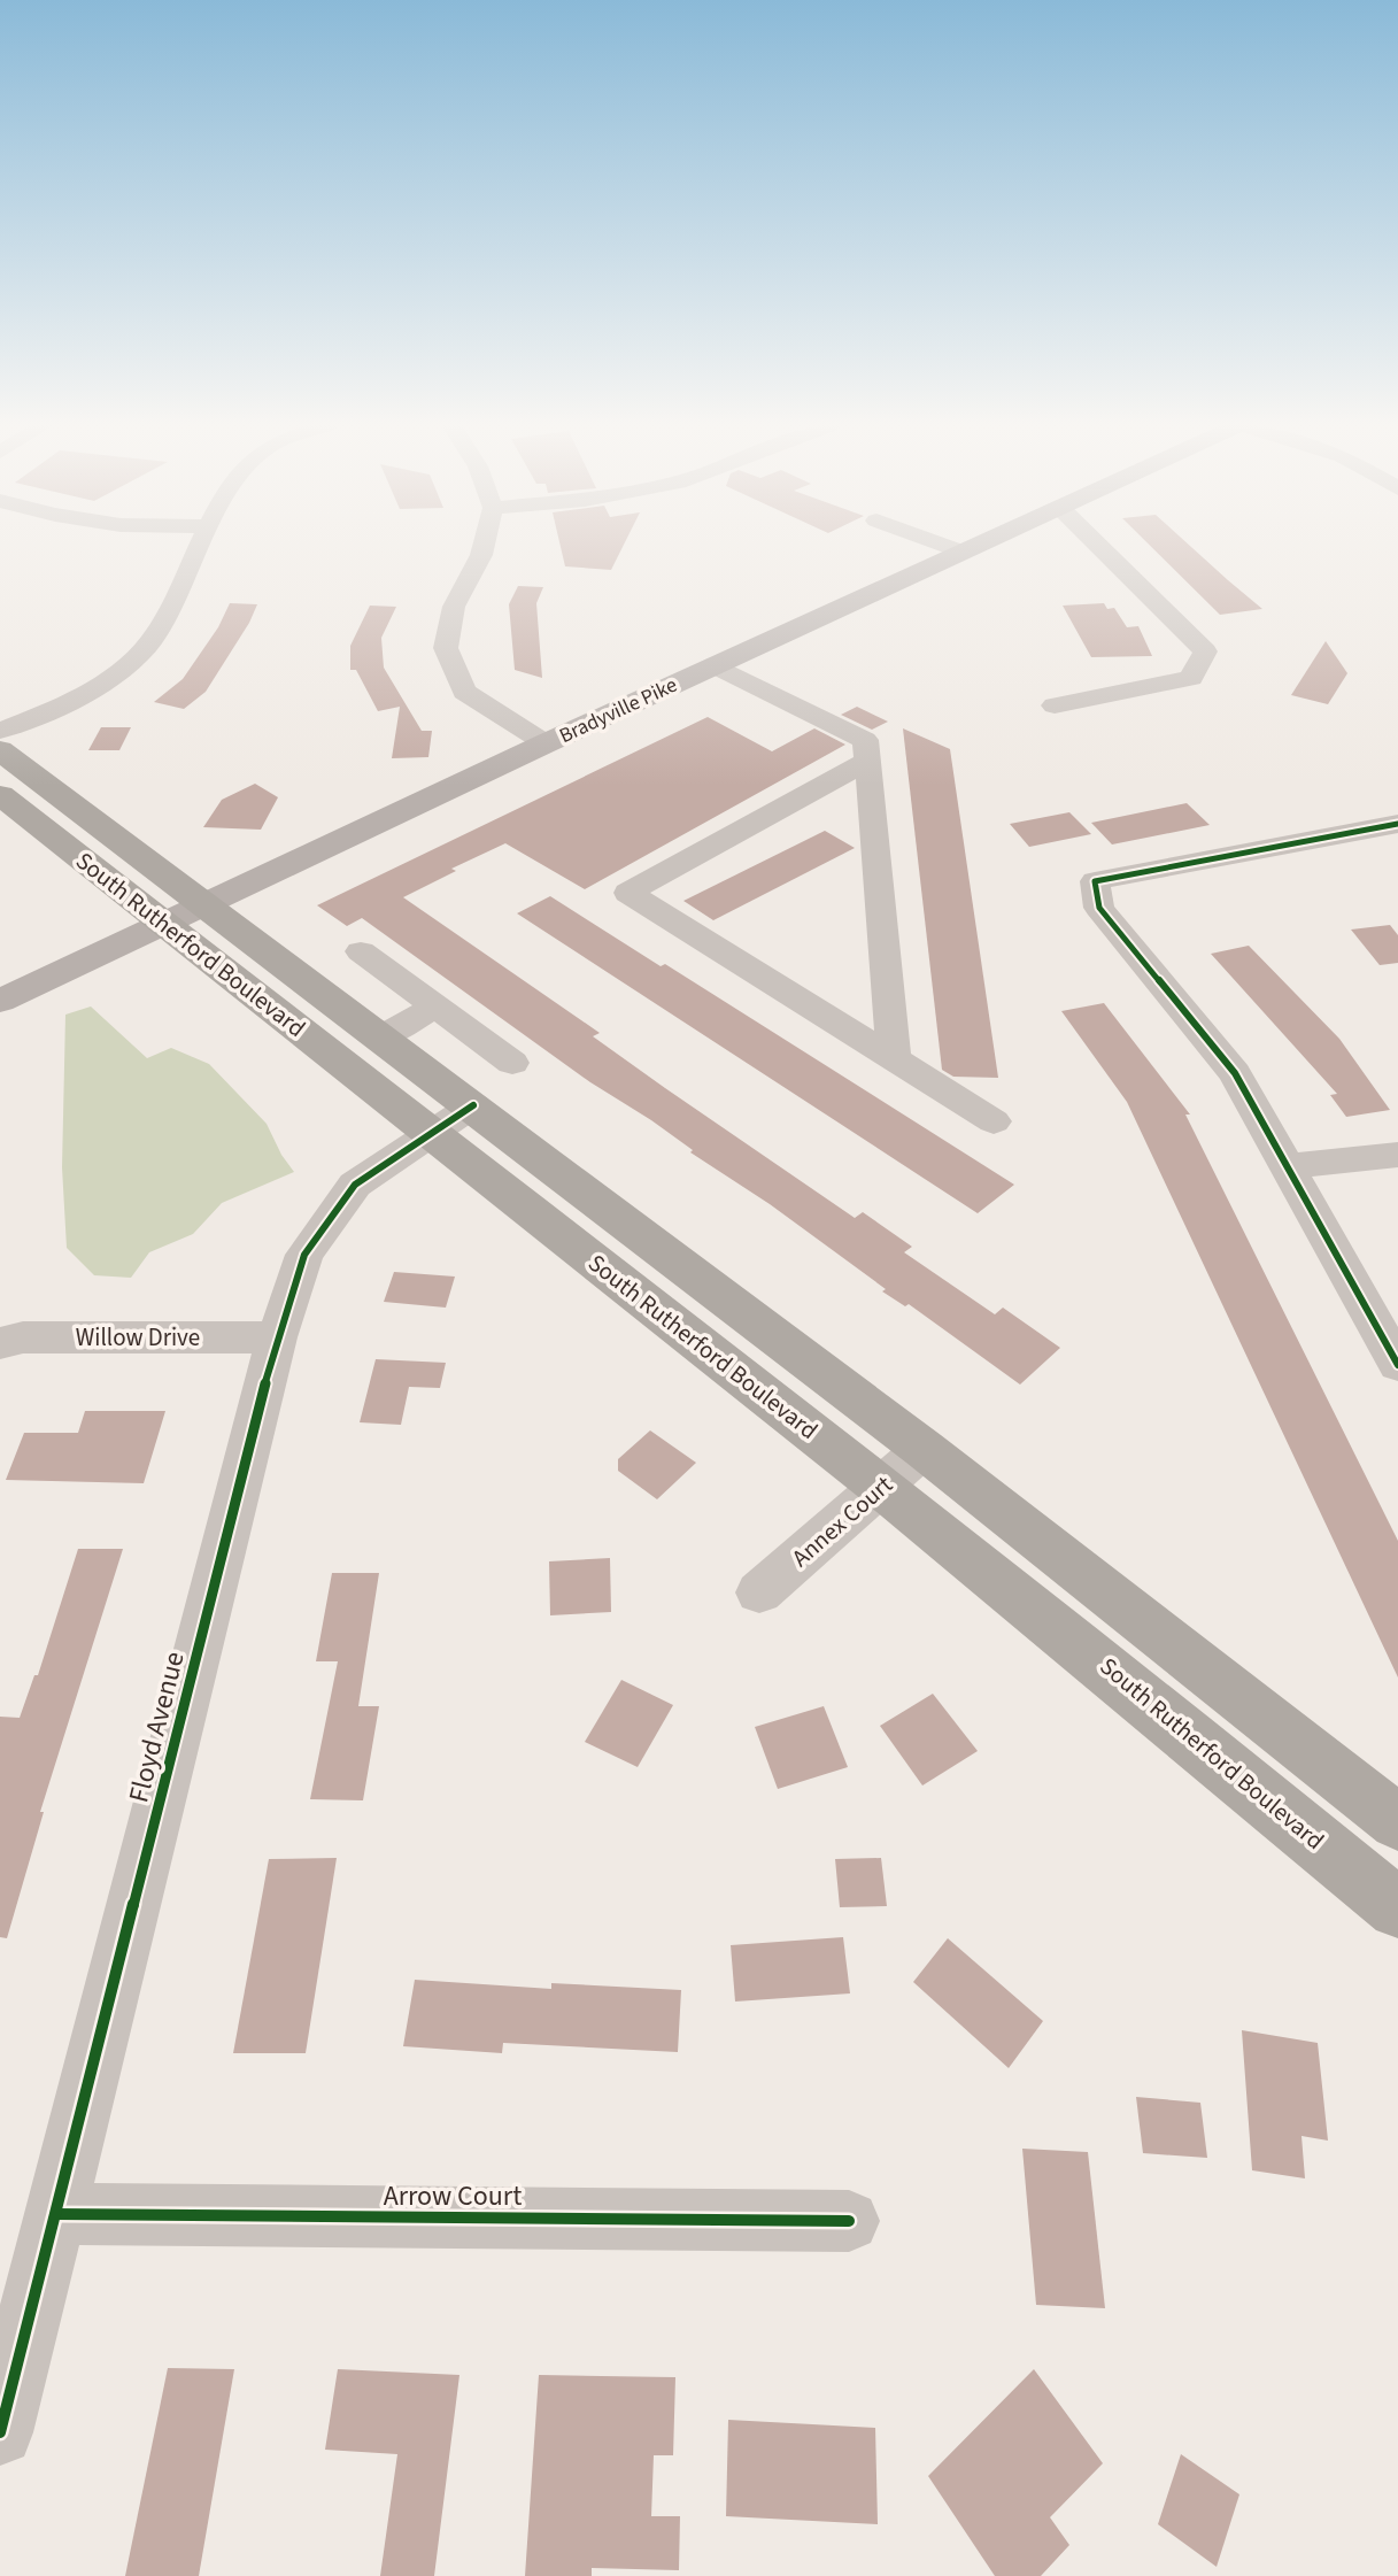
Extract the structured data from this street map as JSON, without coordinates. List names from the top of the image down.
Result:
{
  "streets": {
    "highway": ["South Rutherford Boulevard"],
    "main road": ["Bradyville Pike"],
    "street": [
      "Willow Drive",
      "Annex Court",
      "Floyd Avenue",
      "Arrow Court"
    ]
  },
  "crossings": [
    ["Bradyville Pike", "South Rutherford Boulevard"],
    ["South Rutherford Boulevard", "Annex Court"],
    ["South Rutherford Boulevard", "Floyd Avenue"],
    ["Willow Drive", "Floyd Avenue"],
    ["Floyd Avenue", "Arrow Court"]
  ]
}
